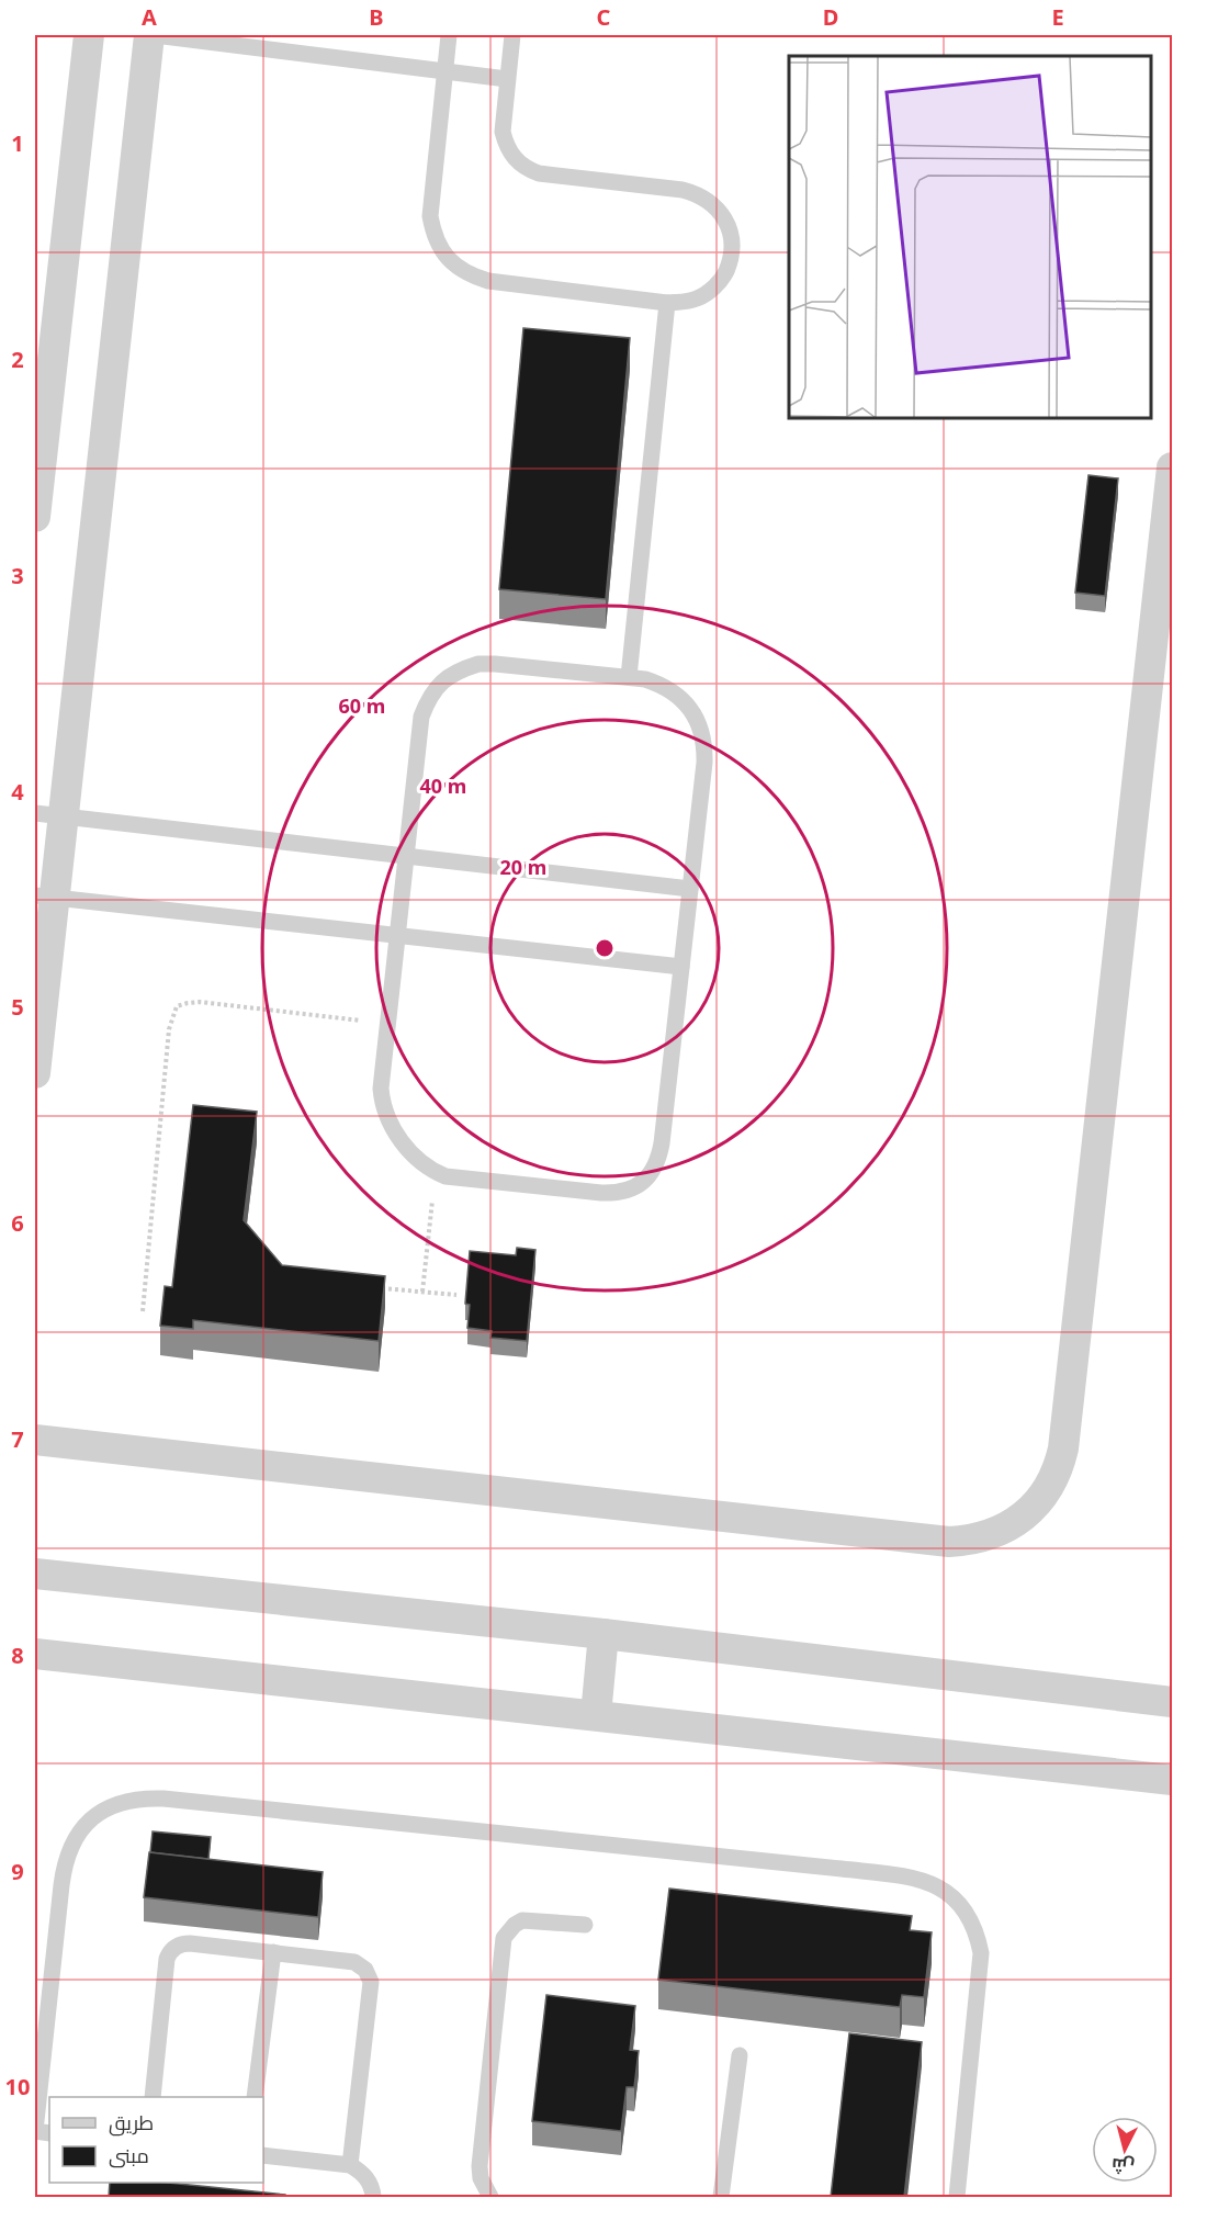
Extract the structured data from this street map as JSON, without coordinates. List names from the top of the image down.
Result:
{
  "legend": ["طريق", "مبنى"],
  "north": "bottom",
  "grid": {
    "columns": [
      "A",
      "B",
      "C",
      "D",
      "E"
    ],
    "rows": [
      "1",
      "2",
      "3",
      "4",
      "5",
      "6",
      "7",
      "8",
      "9",
      "10"
    ]
  },
  "rings": ["60 m", "40 m", "20 m"]
}
